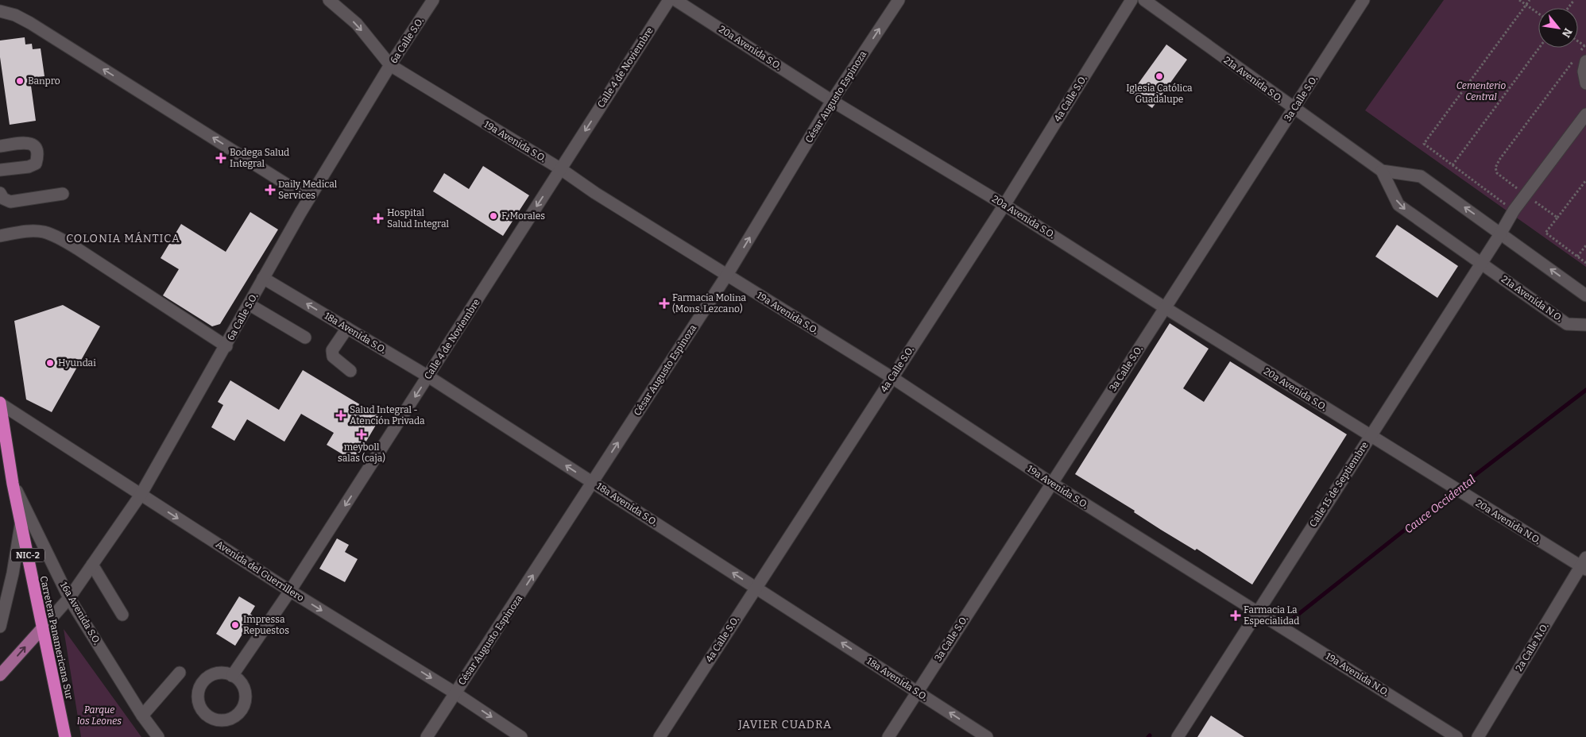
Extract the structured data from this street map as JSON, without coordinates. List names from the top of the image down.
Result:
{
  "streets": {
    "highway": ["NIC-2", "Carretera Panamericana Sur"],
    "street": [
      "6a Calle S.O.",
      "20a Avenida S.O.",
      "Calle 4 de Noviembre",
      "21a Avenida S.O.",
      "César Augusto Espinoza",
      "4a Calle S.O.",
      "3a Calle S.O.",
      "19a Avenida S.O.",
      "21a Avenida N.O.",
      "18a Avenida S.O.",
      "Calle 15 de Septiembre",
      "20a Avenida N.O.",
      "Avenida del Guerrillero",
      "16a Avenida S.O.",
      "2a Calle N.O.",
      "19a Avenida N.O."
    ]
  },
  "crossings": [
    ["6a Calle S.O.", "19a Avenida S.O."],
    ["6a Calle S.O.", "18a Avenida S.O."],
    ["6a Calle S.O.", "Avenida del Guerrillero"],
    ["6a Calle S.O.", "16a Avenida S.O."],
    ["6a Calle S.O.", "Carretera Panamericana Sur"],
    ["20a Avenida S.O.", "César Augusto Espinoza"],
    ["20a Avenida S.O.", "4a Calle S.O."],
    ["20a Avenida S.O.", "3a Calle S.O."],
    ["20a Avenida S.O.", "Calle 15 de Septiembre"],
    ["20a Avenida S.O.", "20a Avenida N.O."],
    ["Calle 4 de Noviembre", "19a Avenida S.O."],
    ["Calle 4 de Noviembre", "18a Avenida S.O."],
    ["Calle 4 de Noviembre", "Avenida del Guerrillero"],
    ["21a Avenida S.O.", "3a Calle S.O."],
    ["21a Avenida S.O.", "21a Avenida N.O."],
    ["21a Avenida S.O.", "Calle 15 de Septiembre"],
    ["César Augusto Espinoza", "19a Avenida S.O."],
    ["César Augusto Espinoza", "18a Avenida S.O."],
    ["César Augusto Espinoza", "Avenida del Guerrillero"],
    ["4a Calle S.O.", "19a Avenida S.O."],
    ["4a Calle S.O.", "18a Avenida S.O."],
    ["3a Calle S.O.", "19a Avenida S.O."],
    ["3a Calle S.O.", "18a Avenida S.O."],
    ["19a Avenida S.O.", "Calle 15 de Septiembre"],
    ["19a Avenida S.O.", "19a Avenida N.O."],
    ["21a Avenida N.O.", "Calle 15 de Septiembre"],
    ["Calle 15 de Septiembre", "20a Avenida N.O."],
    ["Calle 15 de Septiembre", "19a Avenida N.O."],
    ["20a Avenida N.O.", "2a Calle N.O."],
    ["Avenida del Guerrillero", "Carretera Panamericana Sur"],
    ["16a Avenida S.O.", "Carretera Panamericana Sur"]
  ],
  "one_way": [
    "Calle 4 de Noviembre",
    "César Augusto Espinoza",
    "18a Avenida S.O.",
    "Avenida del Guerrillero"
  ],
  "districts": ["COLONIA MÁNTICA", "JAVIER CUADRA"],
  "water": ["Cauce Occidental"],
  "parks": ["Cementerio Central", "Parque los Leones"],
  "places": {
    "other": [
      "Iglesia Católica Guadalupe",
      "Banpro",
      "F. Morales",
      "Hyundai",
      "Impressa Repuestos"
    ],
    "health": [
      "Bodega Salud Integral",
      "Daily Medical Services",
      "Hospital Salud Integral",
      "Farmacia Molina (Mons. Lezcano)",
      "Salud Integral - Atención Privada",
      "meyboll salas (caja)",
      "Farmacia La Especialidad"
    ]
  },
  "north": "bottom right"
}
